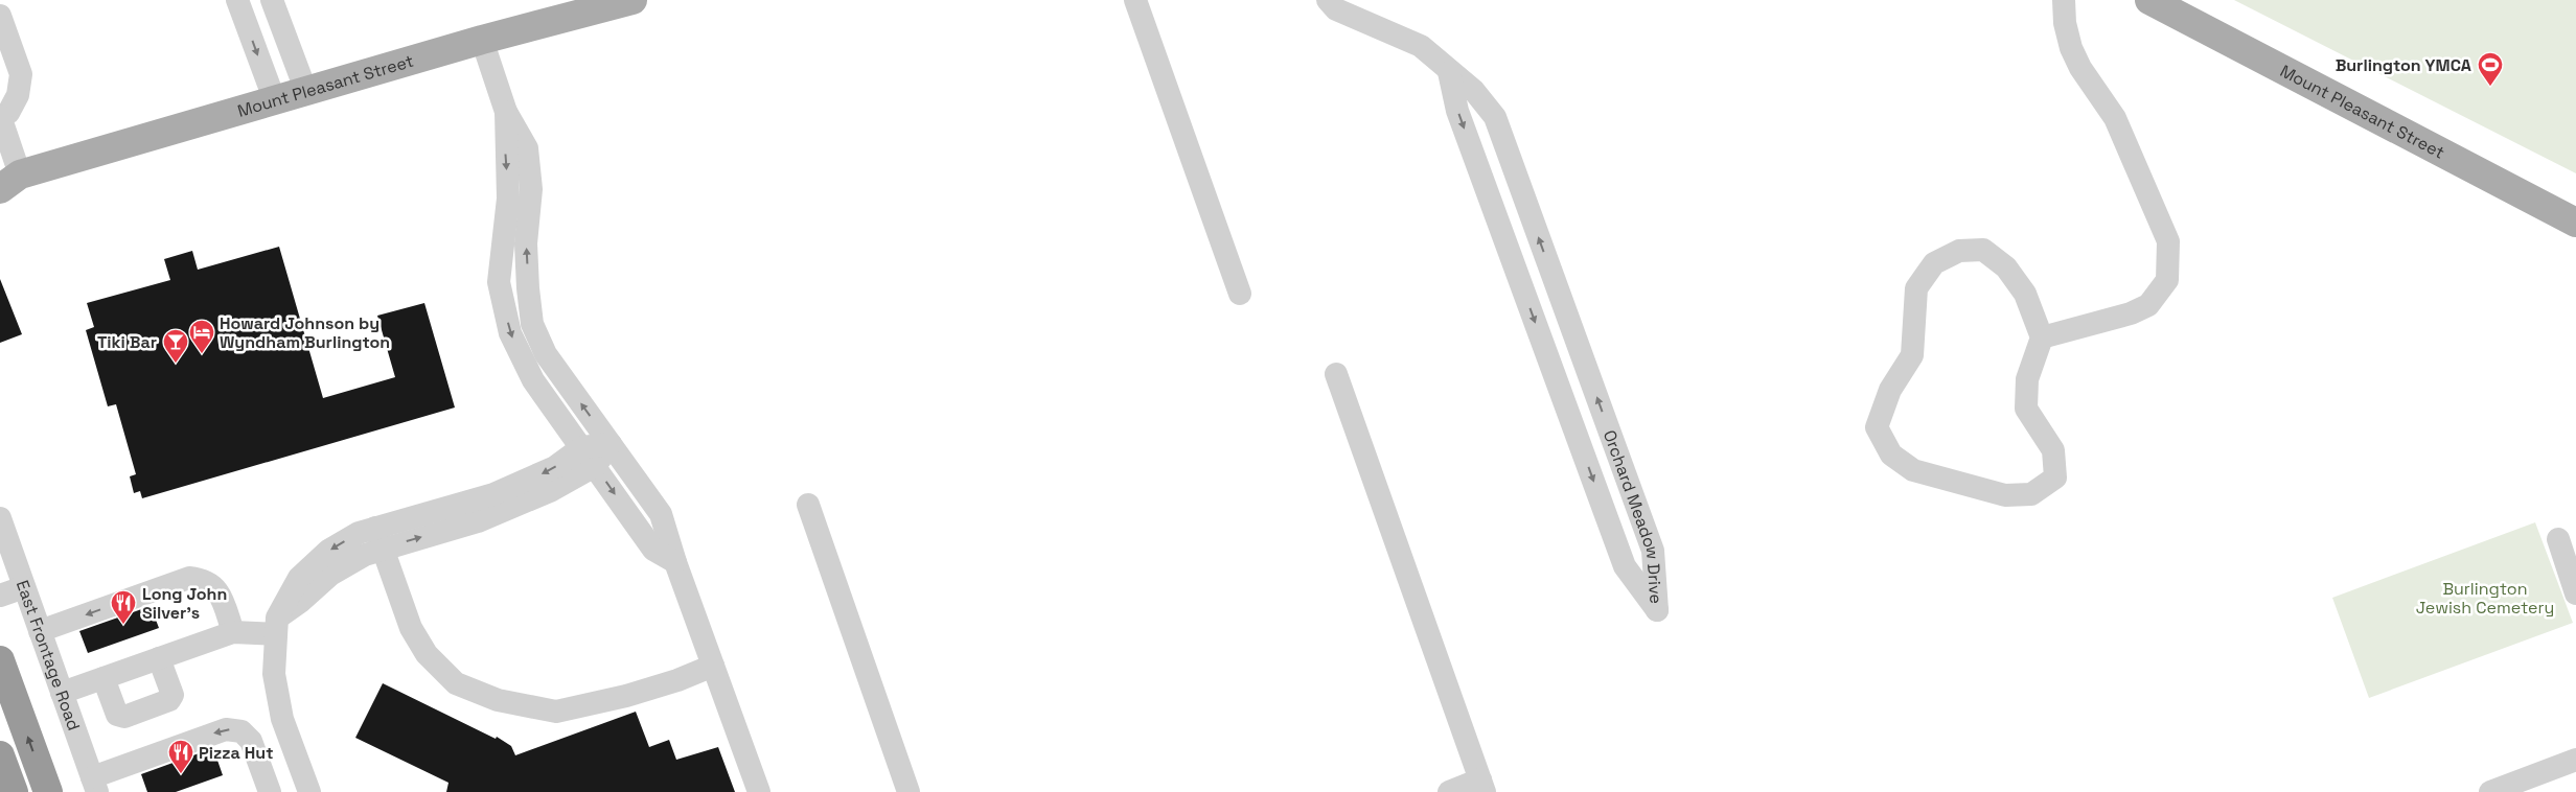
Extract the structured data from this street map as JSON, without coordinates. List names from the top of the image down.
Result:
{
  "streets": {
    "main road": ["Mount Pleasant Street"],
    "street": ["Orchard Meadow Drive", "East Frontage Road"]
  },
  "parks": ["Burlington Jewish Cemetery"],
  "places": {
    "sports": ["Burlington YMCA"],
    "hotel": ["Howard Johnson by Wyndham Burlington"],
    "bar": ["Tiki Bar"],
    "restaurant": ["Long John Silver's", "Pizza Hut"]
  }
}
